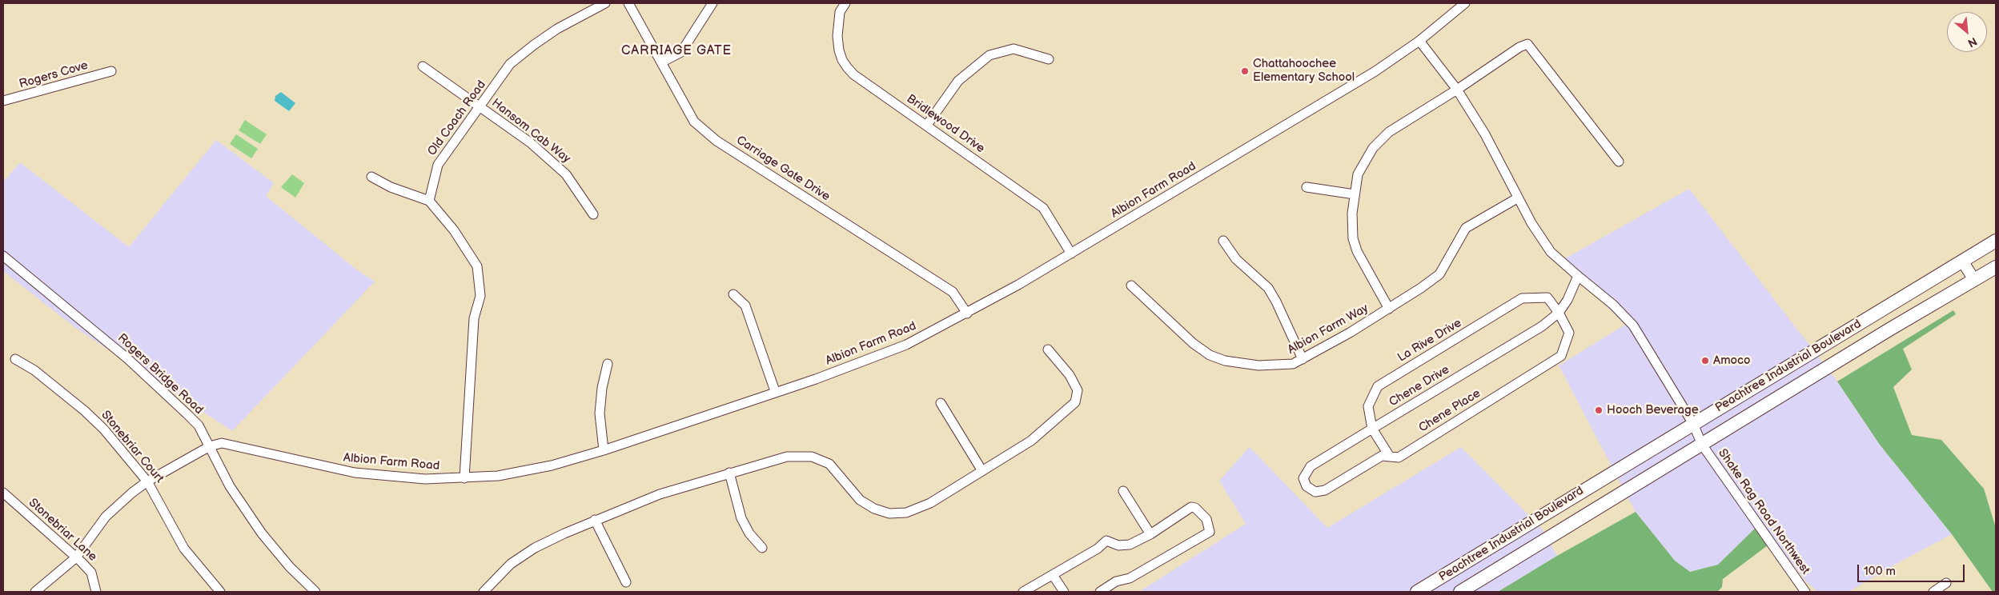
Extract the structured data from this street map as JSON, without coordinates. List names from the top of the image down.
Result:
{
  "streets": {
    "highway": ["Peachtree Industrial Boulevard"],
    "street": [
      "Rogers Cove",
      "Old Coach Road",
      "Bridlewood Drive",
      "Hansom Cab Way",
      "Carriage Gate Drive",
      "Albion Farm Road",
      "Albion Farm Way",
      "La Rive Drive",
      "Rogers Bridge Road",
      "Chene Drive",
      "Chene Place",
      "Stonebriar Court",
      "Shake Rag Road Northwest",
      "Stonebriar Lane"
    ]
  },
  "crossings": [
    ["Old Coach Road", "Hansom Cab Way"],
    ["Bridlewood Drive", "Albion Farm Road"],
    ["Carriage Gate Drive", "Albion Farm Road"],
    ["Albion Farm Road", "Rogers Bridge Road"],
    ["Albion Farm Road", "Shake Rag Road Northwest"],
    ["Albion Farm Way", "Shake Rag Road Northwest"],
    ["La Rive Drive", "Chene Drive"],
    ["La Rive Drive", "Chene Place"],
    ["Peachtree Industrial Boulevard", "Shake Rag Road Northwest"],
    ["Chene Drive", "Chene Place"],
    ["Chene Drive", "Shake Rag Road Northwest"]
  ],
  "districts": ["CARRIAGE GATE"],
  "places": ["Chattahoochee Elementary School", "Amoco", "Hooch Beverage"],
  "scale_bar": "100 m",
  "north": "bottom right"
}
